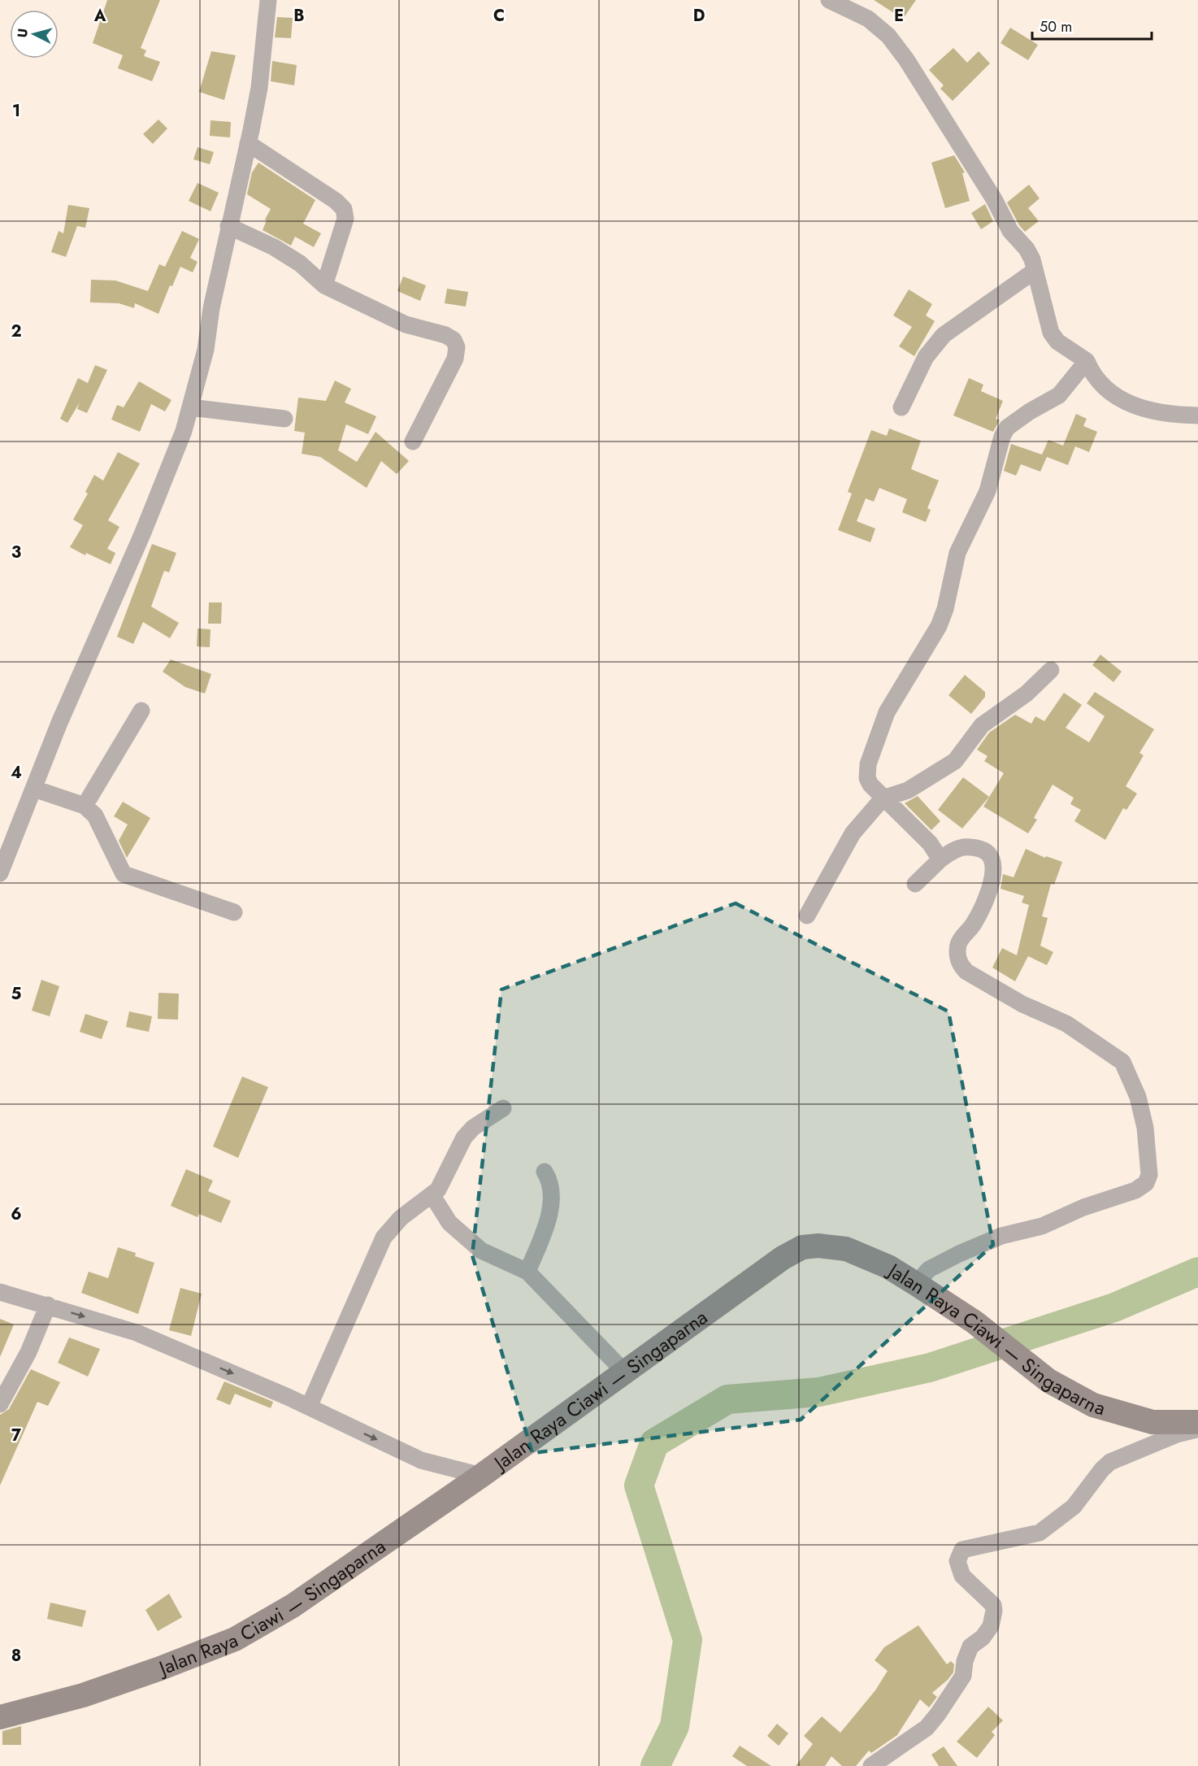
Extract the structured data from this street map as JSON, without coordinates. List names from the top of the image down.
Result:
{
  "streets": {
    "main road": ["Jalan Raya Ciawi — Singaparna"]
  },
  "scale_bar": "50 m",
  "north": "left",
  "grid": {
    "columns": [
      "A",
      "B",
      "C",
      "D",
      "E"
    ],
    "rows": [
      "1",
      "2",
      "3",
      "4",
      "5",
      "6",
      "7",
      "8"
    ]
  }
}
